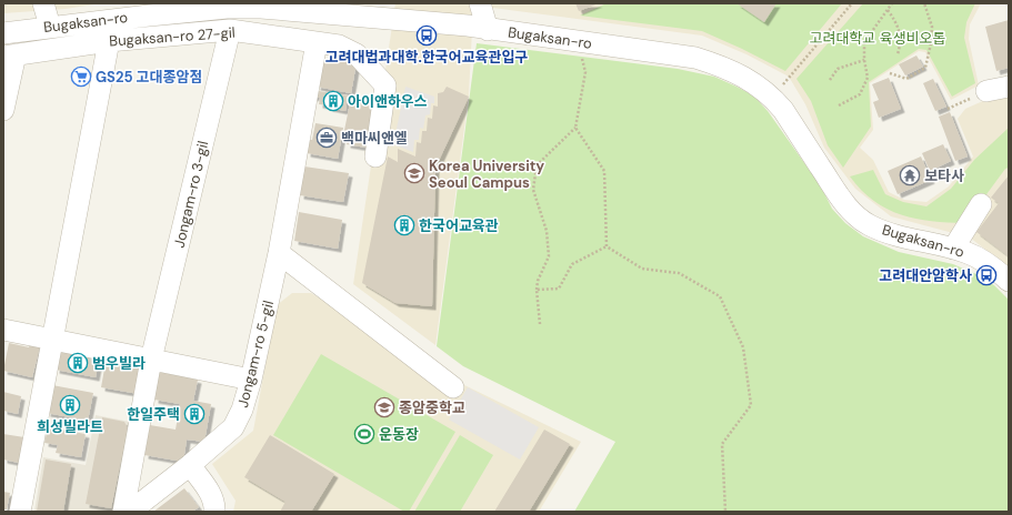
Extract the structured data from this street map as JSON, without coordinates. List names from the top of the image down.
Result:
{
  "streets": {
    "street": [
      "Bugaksan-ro",
      "Bugaksan-ro 27-gil",
      "Jongam-ro 3-gil",
      "Jongam-ro 5-gil"
    ]
  },
  "crossings": [
    ["Bugaksan-ro 27-gil", "Jongam-ro 3-gil"],
    ["Bugaksan-ro 27-gil", "Jongam-ro 5-gil"]
  ],
  "parks": ["고려대학교 육생비오톱"],
  "places": {
    "bus stop": ["고려대법과대학.한국어교육관입구", "고려대안암학사"],
    "supermarket": ["GS25 고대종암점"],
    "building": [
      "아이앤하우스",
      "한국어교육관",
      "범우빌라",
      "희성빌라트",
      "한일주택"
    ],
    "office": ["백마씨앤엘"],
    "school or university": ["Korea University Seoul Campus", "종암중학교"],
    "temple": ["보타사"],
    "sports": ["운동장"]
  }
}
